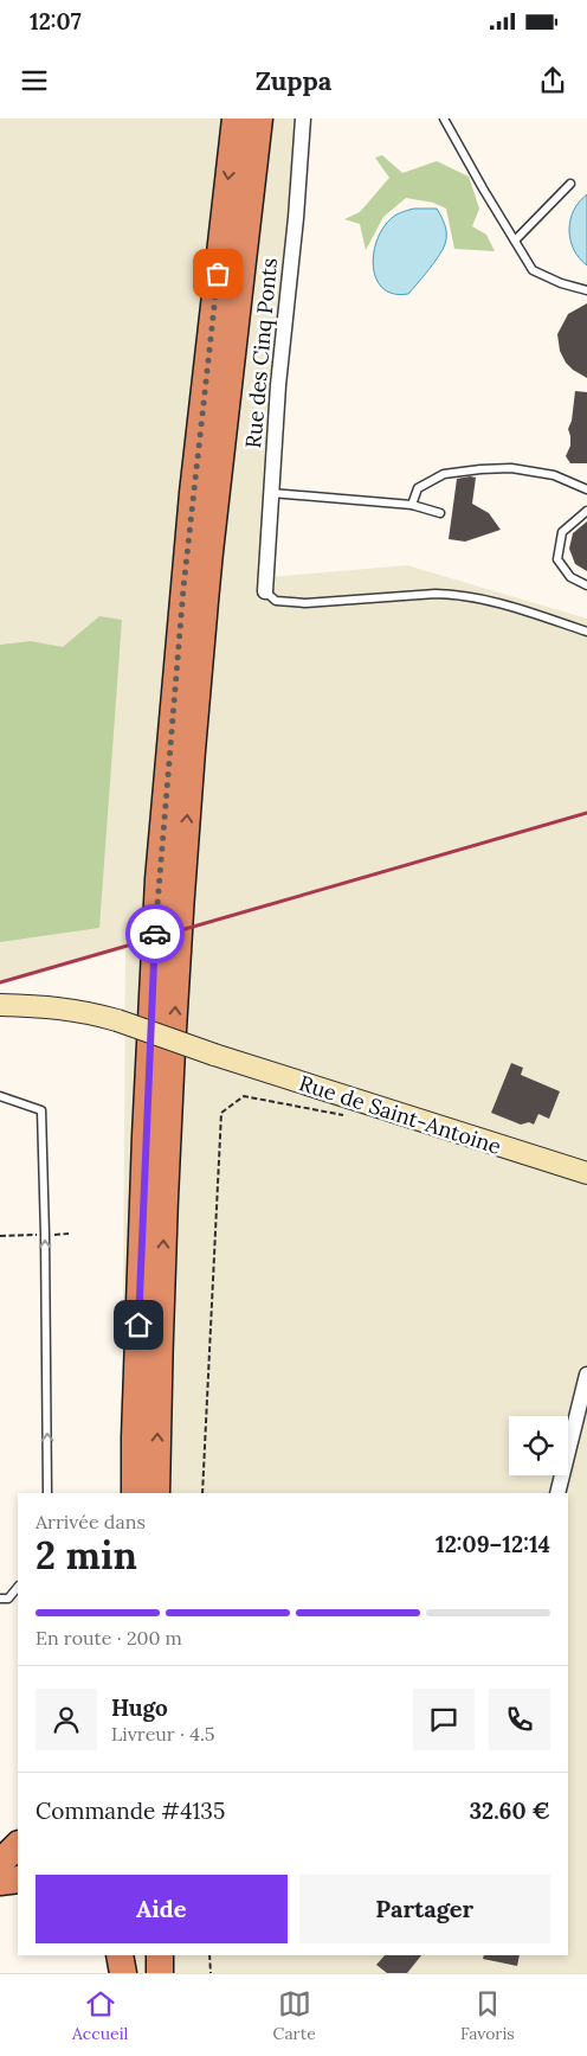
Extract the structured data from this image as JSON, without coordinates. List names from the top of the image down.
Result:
{
  "streets": {
    "street": ["Rue des Cinq Ponts", "Rue de Saint-Antoine"]
  },
  "page": {
    "status": "12:07",
    "header": "Zuppa",
    "heading": ["2 min", "Arrivée dans", "12:09–12:14"],
    "panel": [
      "Hugo",
      "Livreur · 4.5",
      "Commande #4135",
      "32.60 €"
    ],
    "bar": "En route · 200 m",
    "buttons": ["Aide", "Partager"],
    "tabs": ["Accueil", "Carte", "Favoris"]
  }
}
